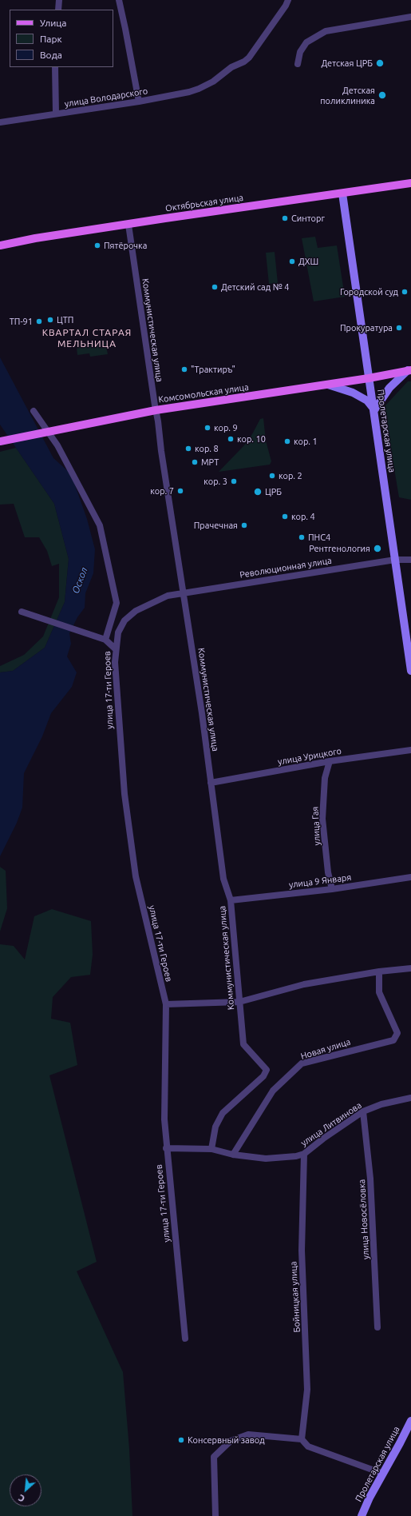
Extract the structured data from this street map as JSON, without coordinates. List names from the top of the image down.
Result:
{
  "streets": {
    "main road": ["Октябрьская улица", "Комсомольская улица", "Пролетарская улица"],
    "street": [
      "улица Володарского",
      "Коммунистическая улица",
      "Революционная улица",
      "улица 17-ти Героев",
      "улица Урицкого",
      "улица Гая",
      "улица 9 Января",
      "Новая улица",
      "улица Литвинова",
      "улица Новосёловка",
      "Бойницкая улица"
    ]
  },
  "crossings": [
    ["Октябрьская улица", "Коммунистическая улица"],
    ["Октябрьская улица", "Пролетарская улица"],
    ["Коммунистическая улица", "Комсомольская улица"],
    ["Коммунистическая улица", "Революционная улица"],
    ["Коммунистическая улица", "улица 17-ти Героев"],
    ["Коммунистическая улица", "улица Урицкого"],
    ["Коммунистическая улица", "улица 9 Января"],
    ["Коммунистическая улица", "улица Литвинова"],
    ["Комсомольская улица", "Пролетарская улица"],
    ["Пролетарская улица", "Революционная улица"],
    ["Революционная улица", "улица 17-ти Героев"],
    ["улица 17-ти Героев", "улица Литвинова"],
    ["улица Урицкого", "улица Гая"],
    ["улица Гая", "улица 9 Января"],
    ["Новая улица", "улица Литвинова"],
    ["улица Литвинова", "улица Новосёловка"],
    ["улица Литвинова", "Бойницкая улица"]
  ],
  "districts": ["КВАРТАЛ СТАРАЯ МЕЛЬНИЦА"],
  "water": ["Оскол"],
  "places": [
    "Детская ЦРБ",
    "Детская поликлиника",
    "Синторг",
    "Пятёрочка",
    "ДХШ",
    "Детский сад № 4",
    "Городской суд",
    "ЦТП",
    "ТП-91",
    "Прокуратура",
    "\"Трактиръ\"",
    "кор. 9",
    "кор. 10",
    "кор. 1",
    "кор. 8",
    "МРТ",
    "кор. 2",
    "кор. 3",
    "кор. 7",
    "ЦРБ",
    "кор. 4",
    "Прачечная",
    "ПНС4",
    "Рентгенология",
    "Консервный завод"
  ],
  "legend": ["Улица", "Парк", "Вода"],
  "north": "bottom left"
}
